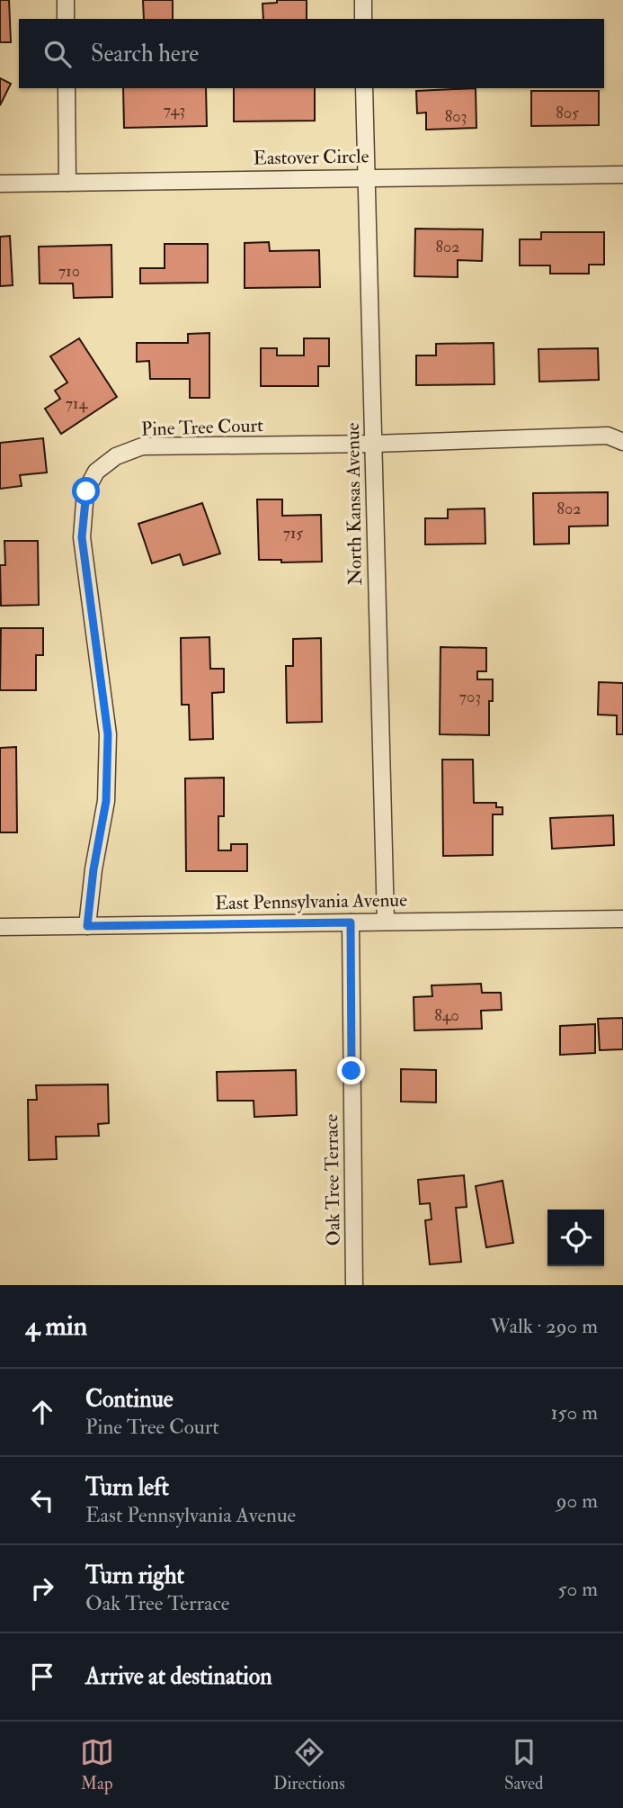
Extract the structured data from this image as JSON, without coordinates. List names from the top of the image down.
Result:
{
  "streets": {
    "street": [
      "Eastover Circle",
      "Pine Tree Court",
      "North Kansas Avenue",
      "East Pennsylvania Avenue",
      "Oak Tree Terrace"
    ]
  },
  "crossings": [
    ["Eastover Circle", "North Kansas Avenue"],
    ["Pine Tree Court", "North Kansas Avenue"],
    ["Pine Tree Court", "East Pennsylvania Avenue"],
    ["North Kansas Avenue", "East Pennsylvania Avenue"],
    ["East Pennsylvania Avenue", "Oak Tree Terrace"]
  ],
  "house_numbers": [
    "743",
    "805",
    "803",
    "802",
    "710",
    "714",
    "802",
    "715",
    "703",
    "840"
  ],
  "page": {
    "search": "Search here",
    "heading": ["4 min", "Walk · 290 m"],
    "list": [
      ["Continue", "Pine Tree Court", "150 m"],
      ["Turn left", "East Pennsylvania Avenue", "90 m"],
      ["Turn right", "Oak Tree Terrace", "50 m"],
      "Arrive at destination"
    ],
    "nav": ["Map", "Directions", "Saved"]
  }
}
